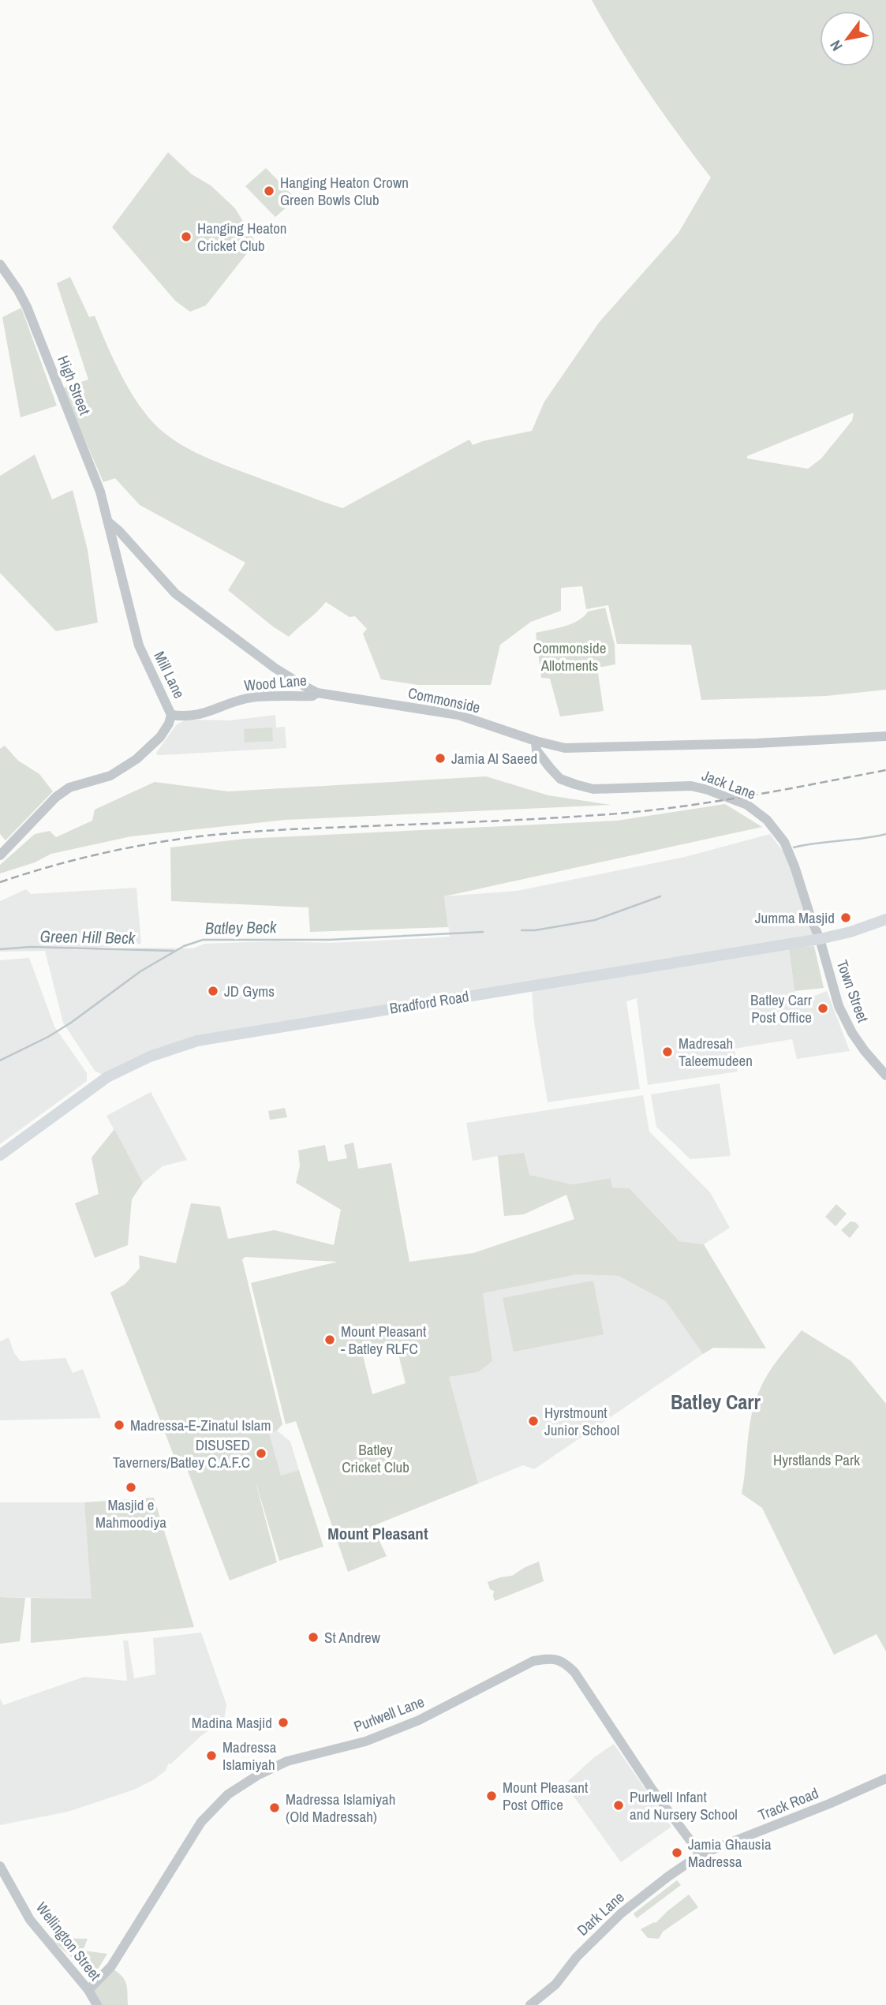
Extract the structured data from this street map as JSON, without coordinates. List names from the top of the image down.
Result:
{
  "streets": {
    "main road": ["Bradford Road"],
    "street": [
      "High Street",
      "Mill Lane",
      "Wood Lane",
      "Commonside",
      "Jack Lane",
      "Town Street",
      "Purlwell Lane",
      "Track Road",
      "Dark Lane",
      "Wellington Street"
    ]
  },
  "crossings": [
    ["High Street", "Mill Lane"],
    ["High Street", "Commonside"],
    ["Mill Lane", "Wood Lane"],
    ["Mill Lane", "Commonside"],
    ["Wood Lane", "Commonside"],
    ["Commonside", "Jack Lane"],
    ["Jack Lane", "Town Street"],
    ["Jack Lane", "Bradford Road"],
    ["Town Street", "Bradford Road"],
    ["Purlwell Lane", "Track Road"],
    ["Purlwell Lane", "Dark Lane"],
    ["Purlwell Lane", "Wellington Street"],
    ["Track Road", "Dark Lane"]
  ],
  "districts": ["Batley Carr", "Mount Pleasant"],
  "water": ["Batley Beck", "Green Hill Beck"],
  "parks": ["Commonside Allotments", "Batley Cricket Club", "Hyrstlands Park"],
  "places": [
    "Hanging Heaton Crown Green Bowls Club",
    "Hanging Heaton Cricket Club",
    "Jamia Al Saeed",
    "Jumma Masjid",
    "JD Gyms",
    "Batley Carr Post Office",
    "Madresah Taleemudeen",
    "Mount Pleasant - Batley RLFC",
    "Hyrstmount Junior School",
    "Madressa-E-Zinatul Islam",
    "DISUSED Taverners/Batley C.A.F.C",
    "Masjid e Mahmoodiya",
    "St Andrew",
    "Madina Masjid",
    "Madressa Islamiyah",
    "Mount Pleasant Post Office",
    "Purlwell Infant and Nursery School",
    "Madressa Islamiyah (Old Madressah)",
    "Jamia Ghausia Madressa"
  ],
  "north": "bottom left"
}
